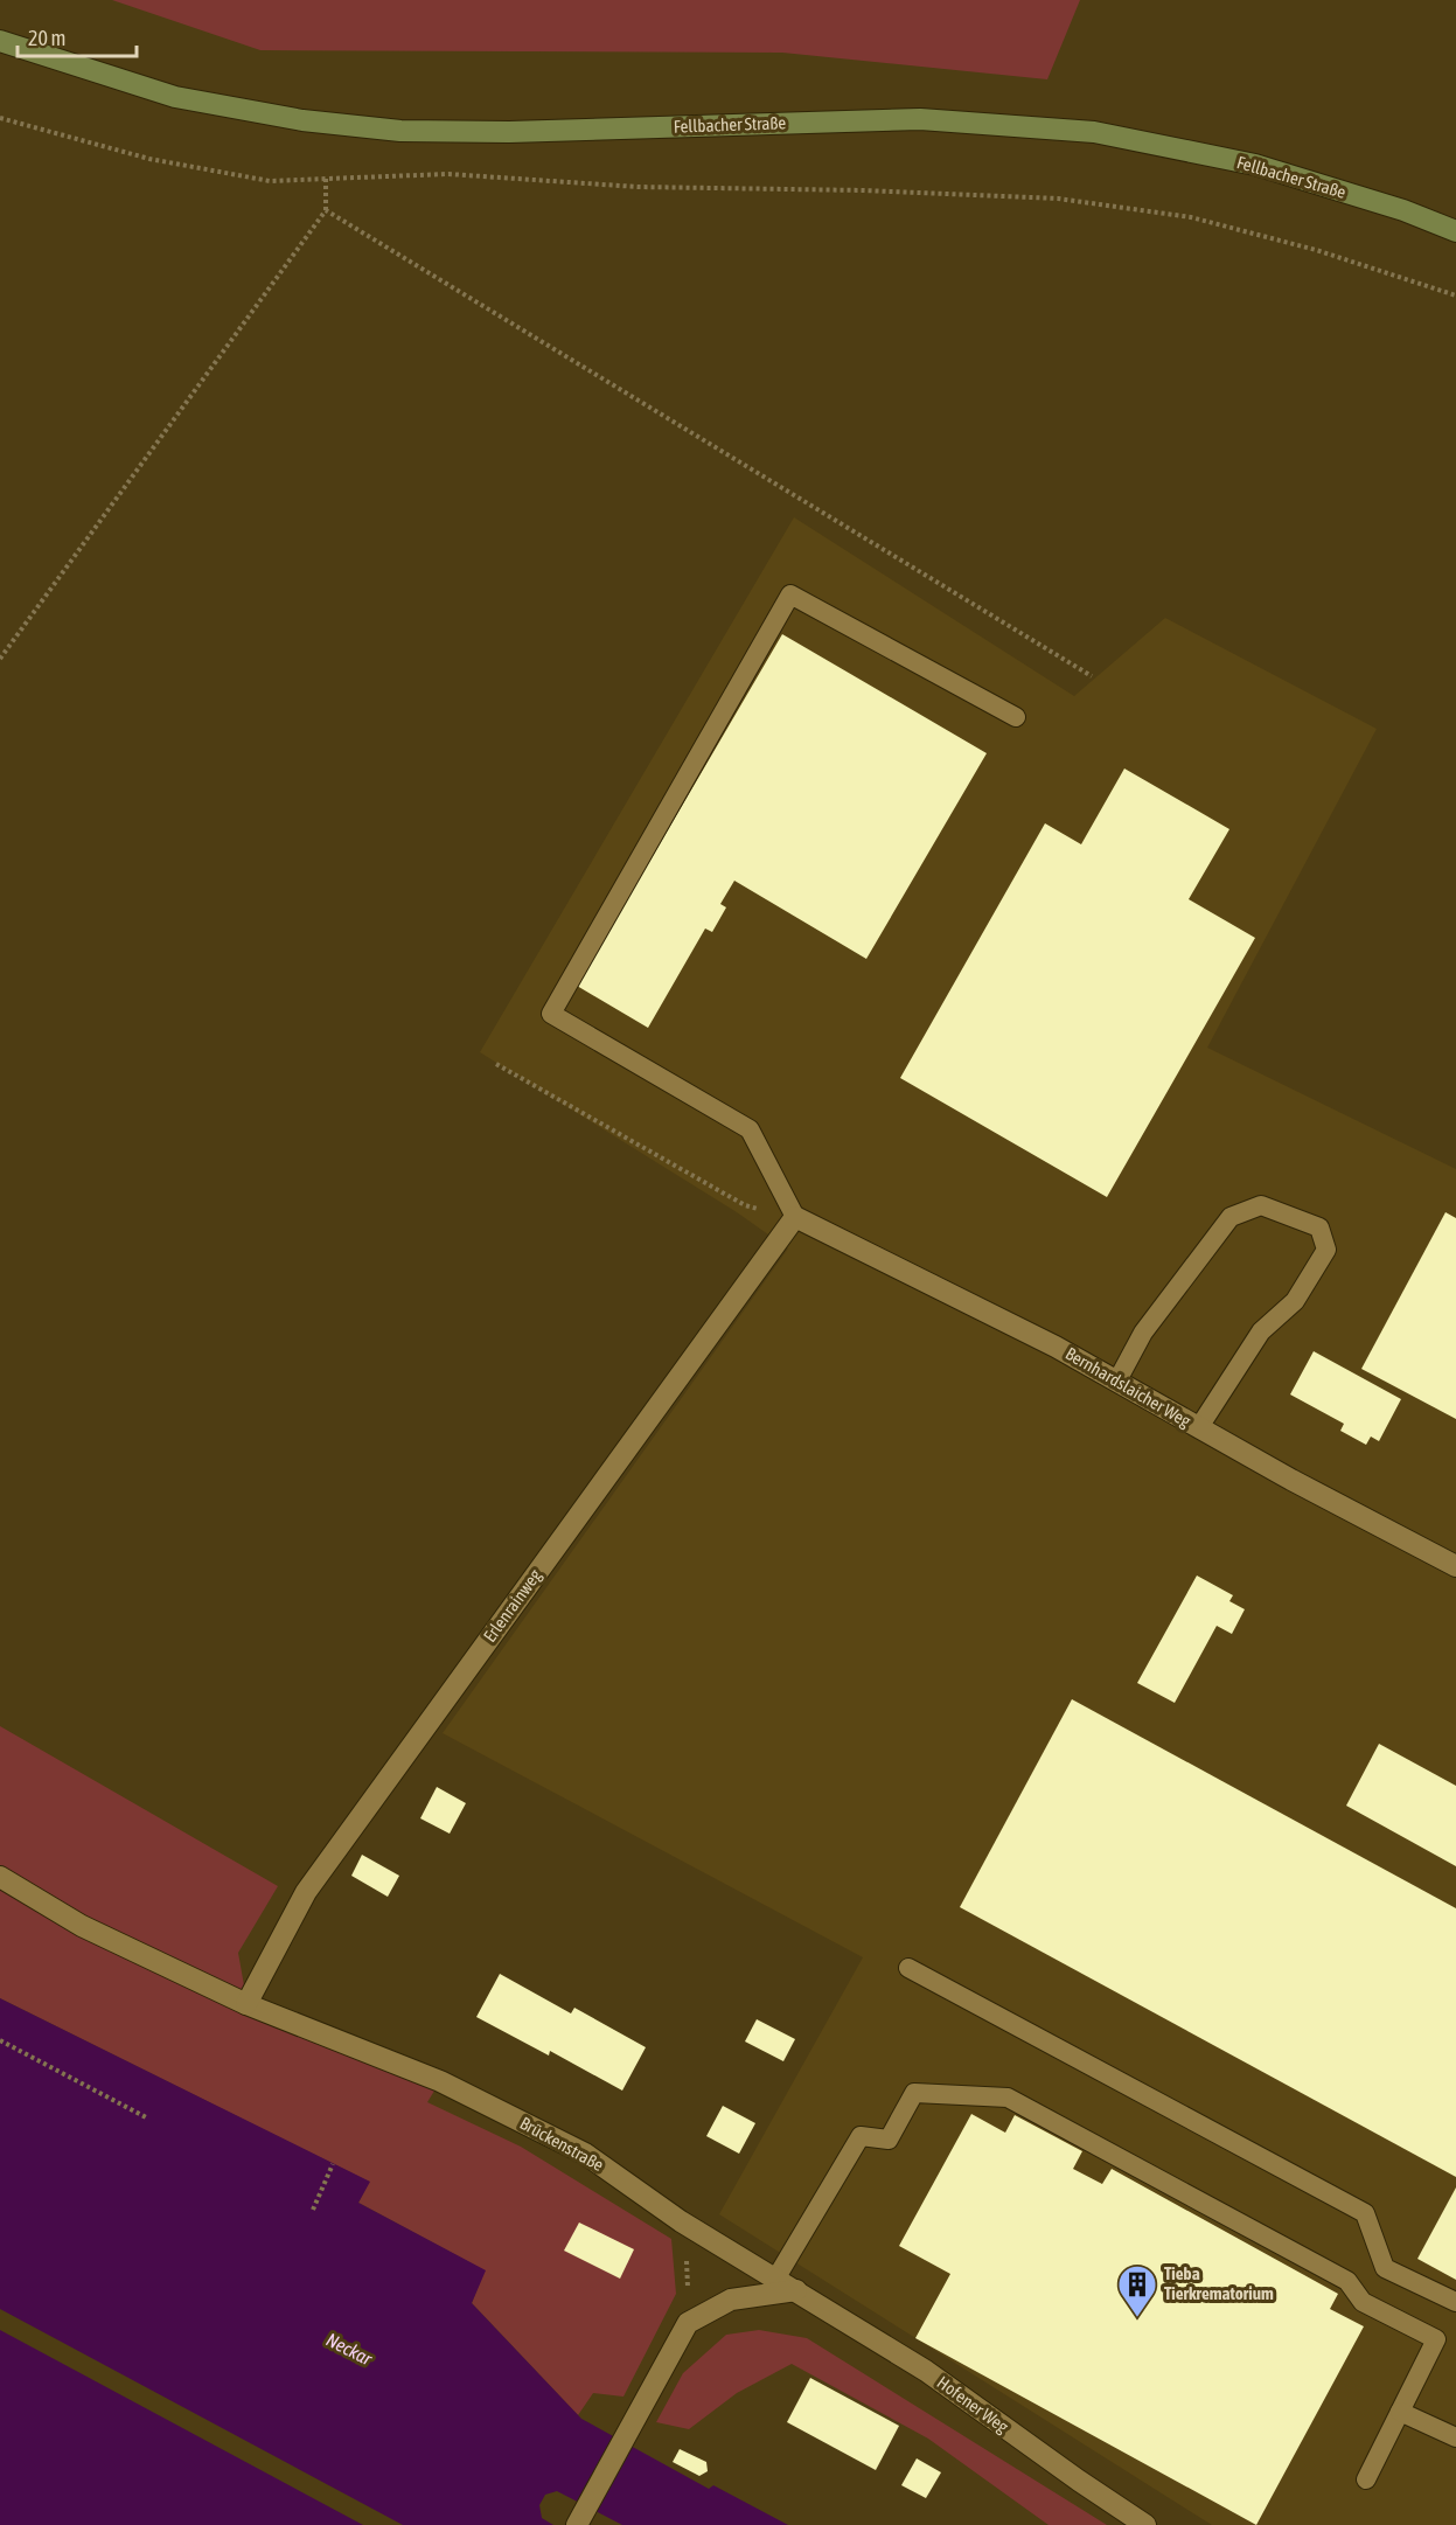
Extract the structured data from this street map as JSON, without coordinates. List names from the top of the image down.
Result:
{
  "streets": {
    "main road": ["Fellbacher Straße"],
    "street": [
      "Bernhardslaicher Weg",
      "Erlenrainweg",
      "Brückenstraße",
      "Hofener Weg"
    ]
  },
  "crossings": [
    ["Bernhardslaicher Weg", "Erlenrainweg"],
    ["Erlenrainweg", "Brückenstraße"],
    ["Brückenstraße", "Hofener Weg"]
  ],
  "water": ["Neckar"],
  "places": {
    "building": ["Tieba Tierkrematorium"]
  },
  "scale_bar": "20 m"
}
